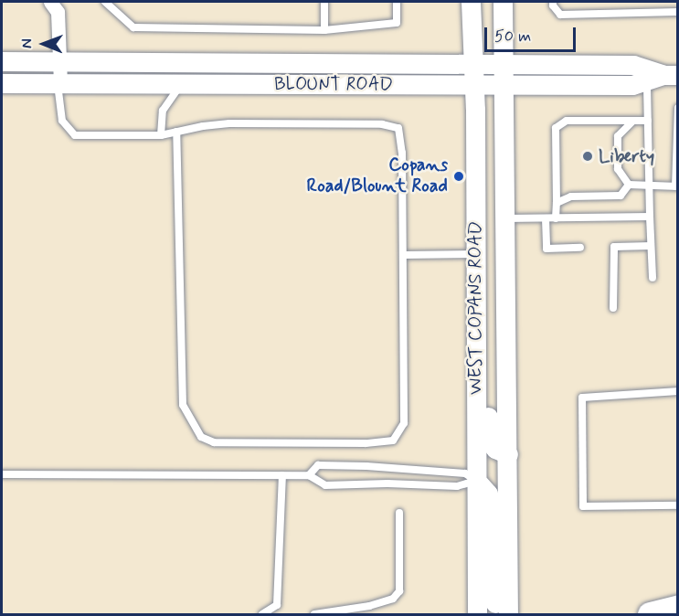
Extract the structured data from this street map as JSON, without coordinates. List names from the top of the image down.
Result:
{
  "streets": {
    "main road": ["BLOUNT ROAD", "WEST COPANS ROAD"]
  },
  "crossings": [
    ["BLOUNT ROAD", "WEST COPANS ROAD"]
  ],
  "places": ["Liberty", "Copans Road/Blount Road"],
  "scale_bar": "50 m",
  "north": "left"
}
